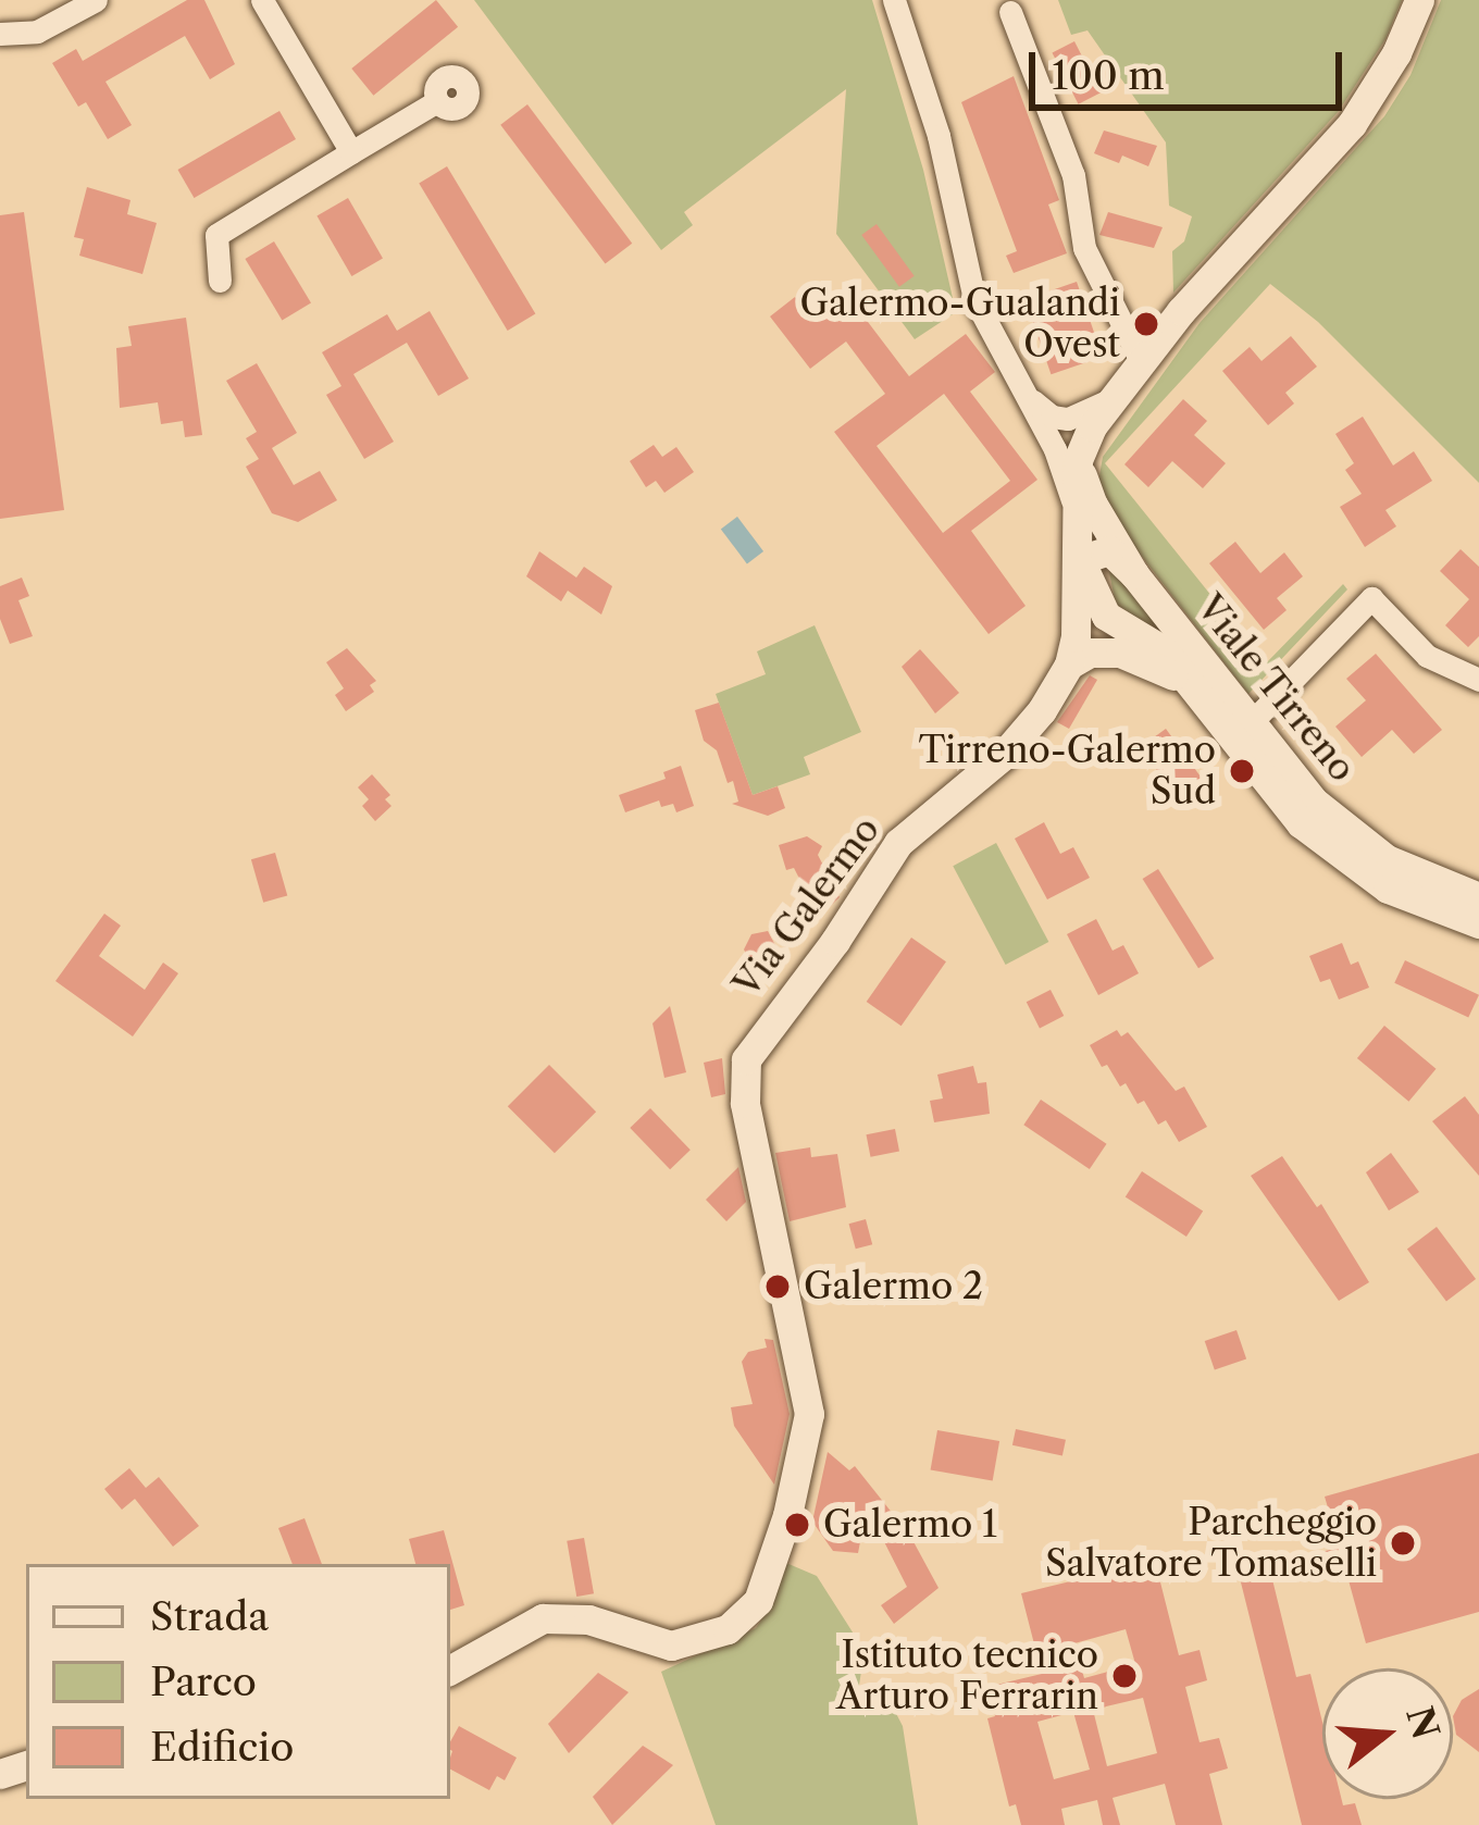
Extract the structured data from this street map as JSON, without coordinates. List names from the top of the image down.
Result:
{
  "streets": {
    "main road": ["Viale Tirreno", "Via Galermo"]
  },
  "crossings": [
    ["Viale Tirreno", "Via Galermo"]
  ],
  "places": [
    "Galermo-Gualandi Ovest",
    "Tirreno-Galermo Sud",
    "Galermo 2",
    "Galermo 1",
    "Parcheggio Salvatore Tomaselli",
    "Istituto tecnico Arturo Ferrarin"
  ],
  "legend": ["Strada", "Parco", "Edificio"],
  "scale_bar": "100 m",
  "north": "right"
}
